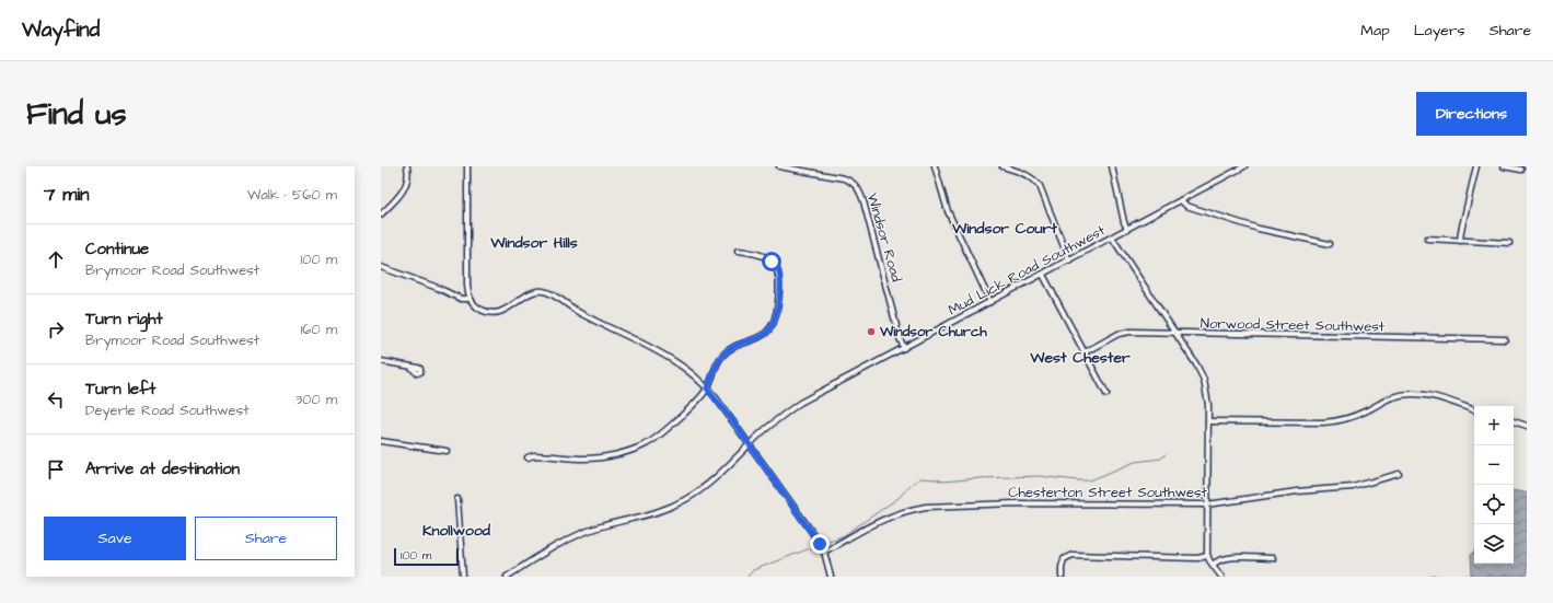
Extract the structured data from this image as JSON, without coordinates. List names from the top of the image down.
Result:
{
  "streets": {
    "street": [
      "Windsor Road",
      "Mud Lick Road Southwest",
      "Norwood Street Southwest",
      "Chesterton Street Southwest"
    ]
  },
  "crossings": [
    ["Windsor Road", "Mud Lick Road Southwest"]
  ],
  "districts": [
    "Windsor Court",
    "Windsor Hills",
    "West Chester",
    "Knollwood"
  ],
  "places": ["Windsor Church"],
  "scale_bar": "100 m",
  "page": {
    "header": "Wayfind",
    "nav": ["Map", "Layers", "Share"],
    "buttons": [
      "Directions",
      ["Save", "Share"]
    ],
    "title": "Find us",
    "heading": ["7 min", "Walk · 560 m"],
    "list": [
      ["Continue", "Brymoor Road Southwest", "100 m"],
      ["Turn right", "Brymoor Road Southwest", "160 m"],
      ["Turn left", "Deyerle Road Southwest", "300 m"],
      "Arrive at destination"
    ],
    "map_buttons": ["+", "−"],
    "scale": "100 m"
  }
}
